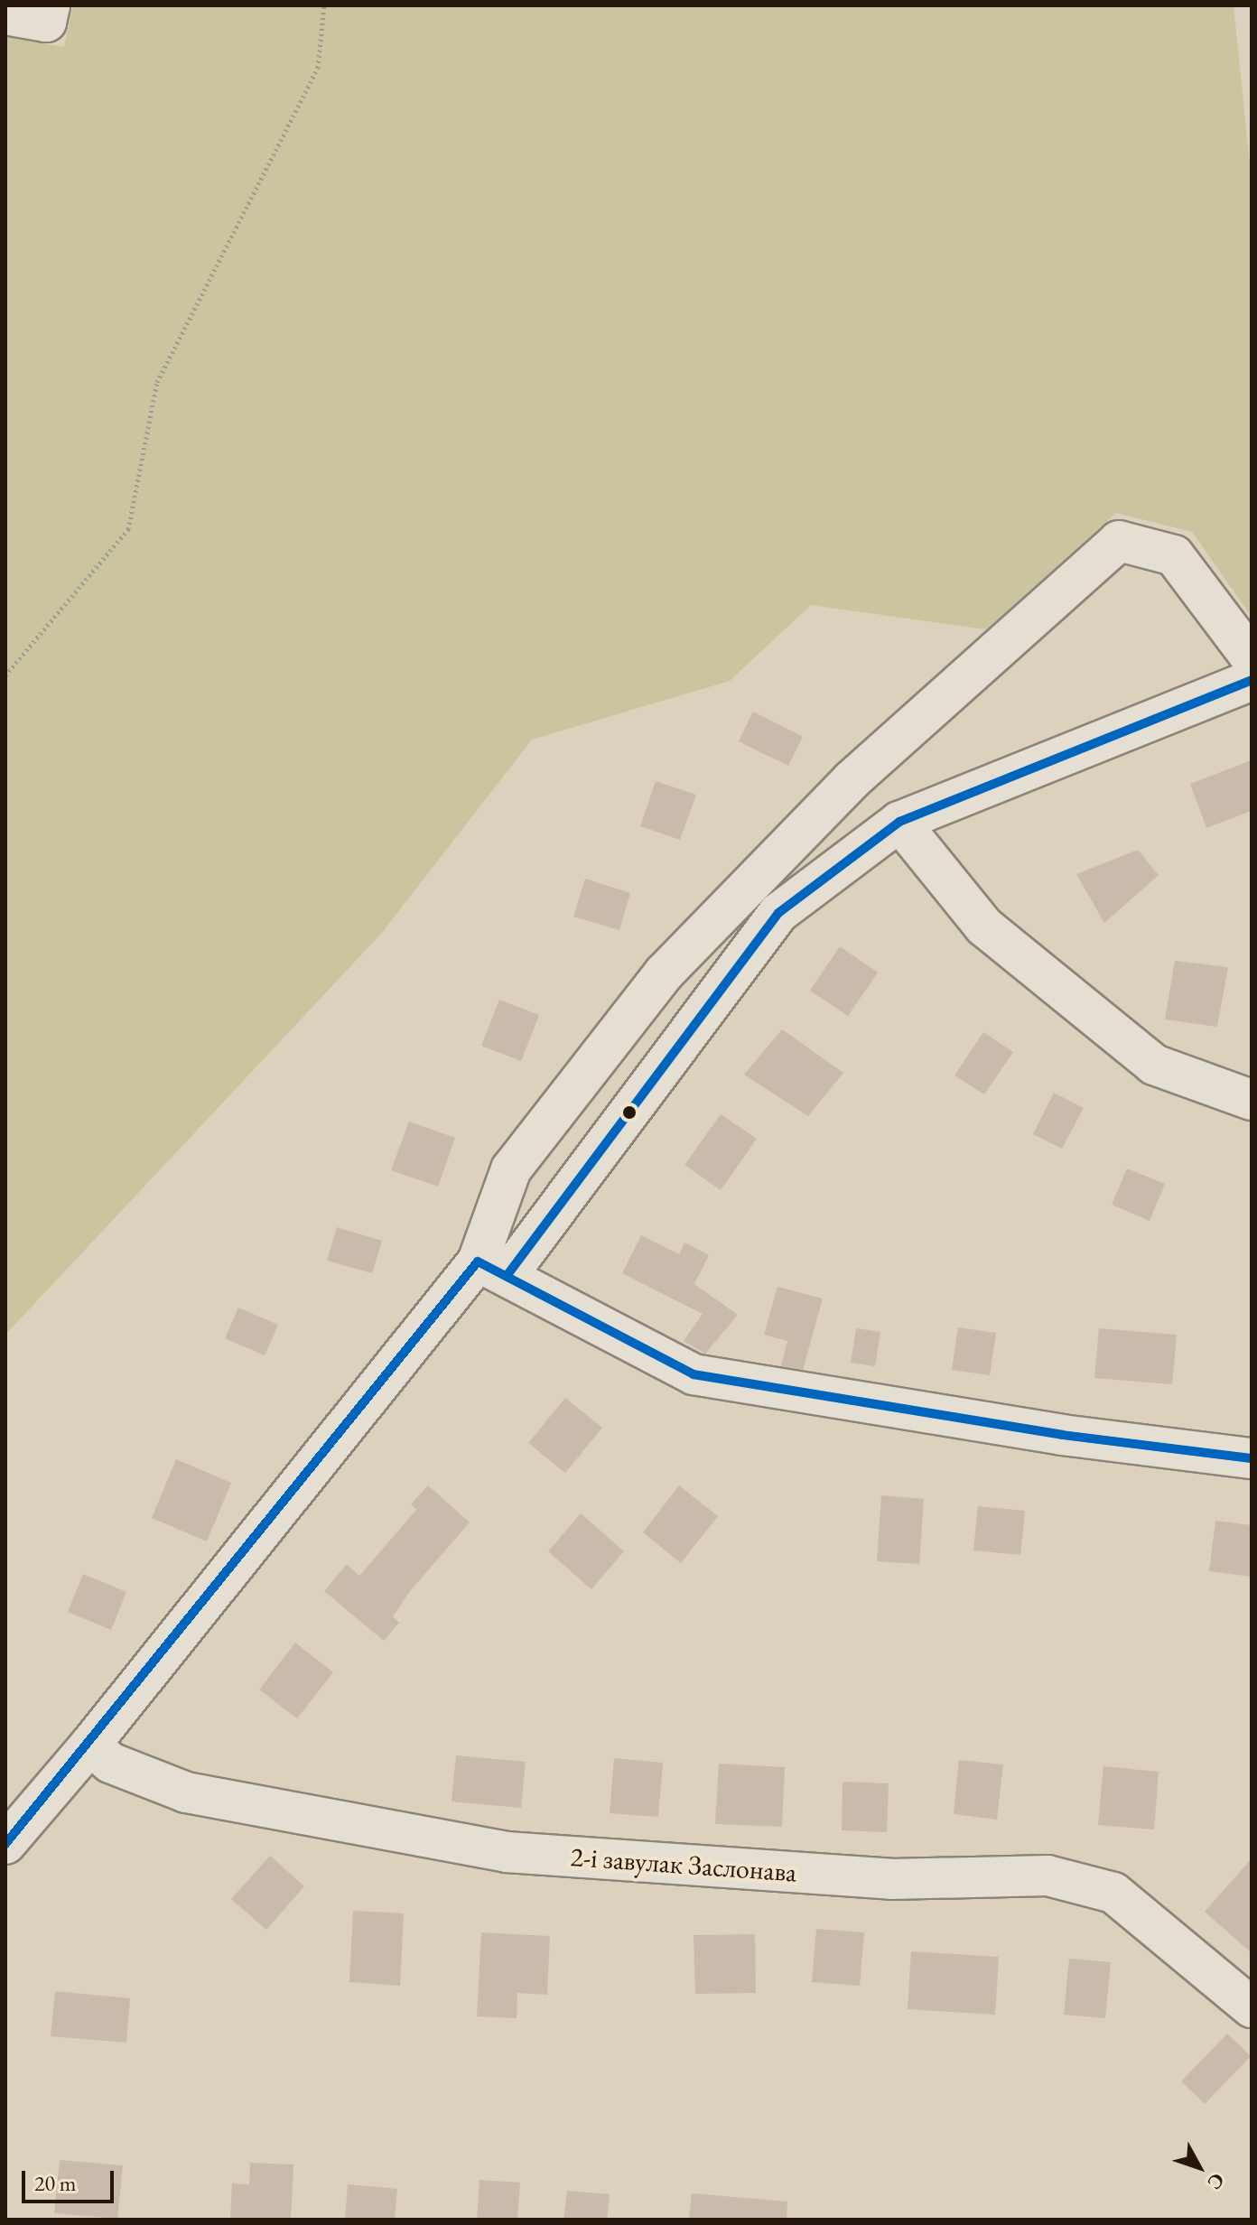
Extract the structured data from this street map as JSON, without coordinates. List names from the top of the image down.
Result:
{
  "streets": {
    "street": ["2-і завулак Заслонава"]
  },
  "scale_bar": "20 m",
  "north": "bottom right"
}
